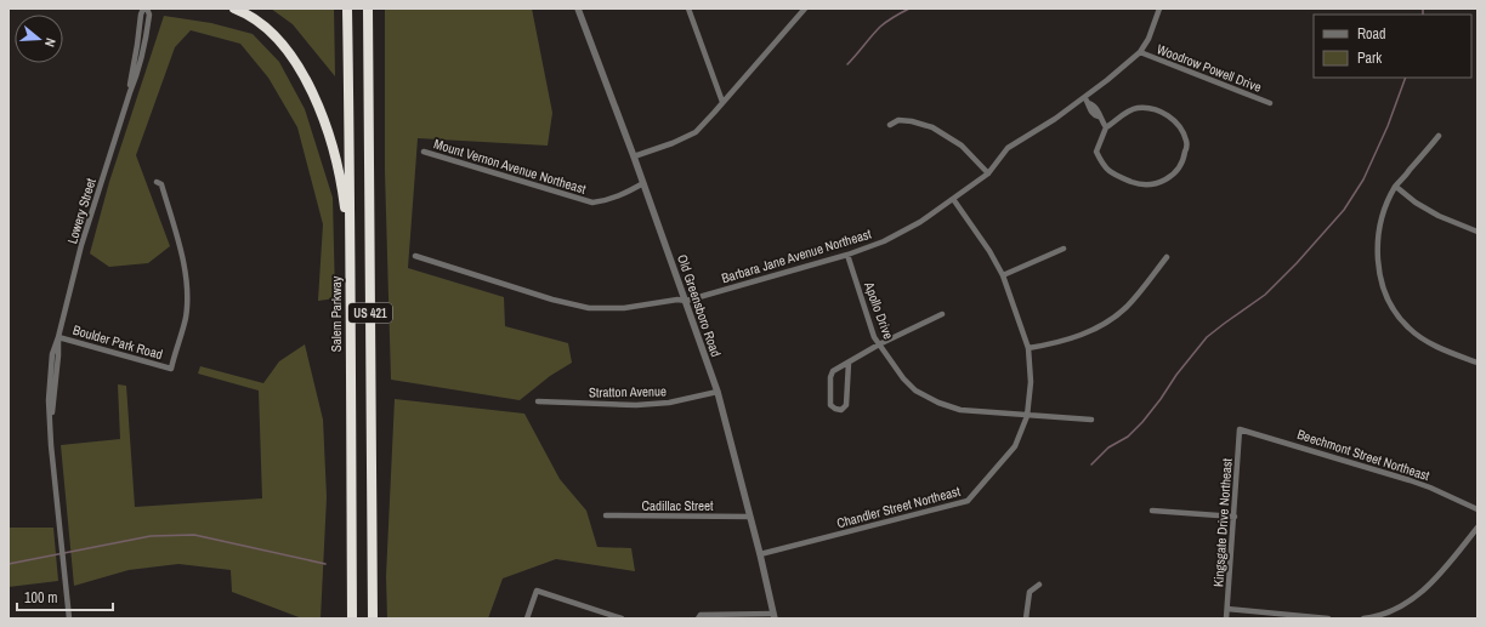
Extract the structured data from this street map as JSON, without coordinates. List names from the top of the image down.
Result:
{
  "streets": {
    "highway": ["US 421", "Salem Parkway"],
    "street": [
      "Woodrow Powell Drive",
      "Mount Vernon Avenue Northeast",
      "Lowery Street",
      "Barbara Jane Avenue Northeast",
      "Old Greensboro Road",
      "Apollo Drive",
      "Boulder Park Road",
      "Stratton Avenue",
      "Beechmont Street Northeast",
      "Cadillac Street",
      "Chandler Street Northeast",
      "Kingsgate Drive Northeast"
    ]
  },
  "crossings": [
    ["Woodrow Powell Drive", "Barbara Jane Avenue Northeast"],
    ["Mount Vernon Avenue Northeast", "Old Greensboro Road"],
    ["Lowery Street", "Boulder Park Road"],
    ["Barbara Jane Avenue Northeast", "Old Greensboro Road"],
    ["Barbara Jane Avenue Northeast", "Apollo Drive"],
    ["Barbara Jane Avenue Northeast", "Chandler Street Northeast"],
    ["Old Greensboro Road", "Stratton Avenue"],
    ["Old Greensboro Road", "Cadillac Street"],
    ["Old Greensboro Road", "Chandler Street Northeast"],
    ["Apollo Drive", "Chandler Street Northeast"],
    ["Beechmont Street Northeast", "Kingsgate Drive Northeast"]
  ],
  "legend": ["Road", "Park"],
  "scale_bar": "100 m",
  "north": "right"
}
